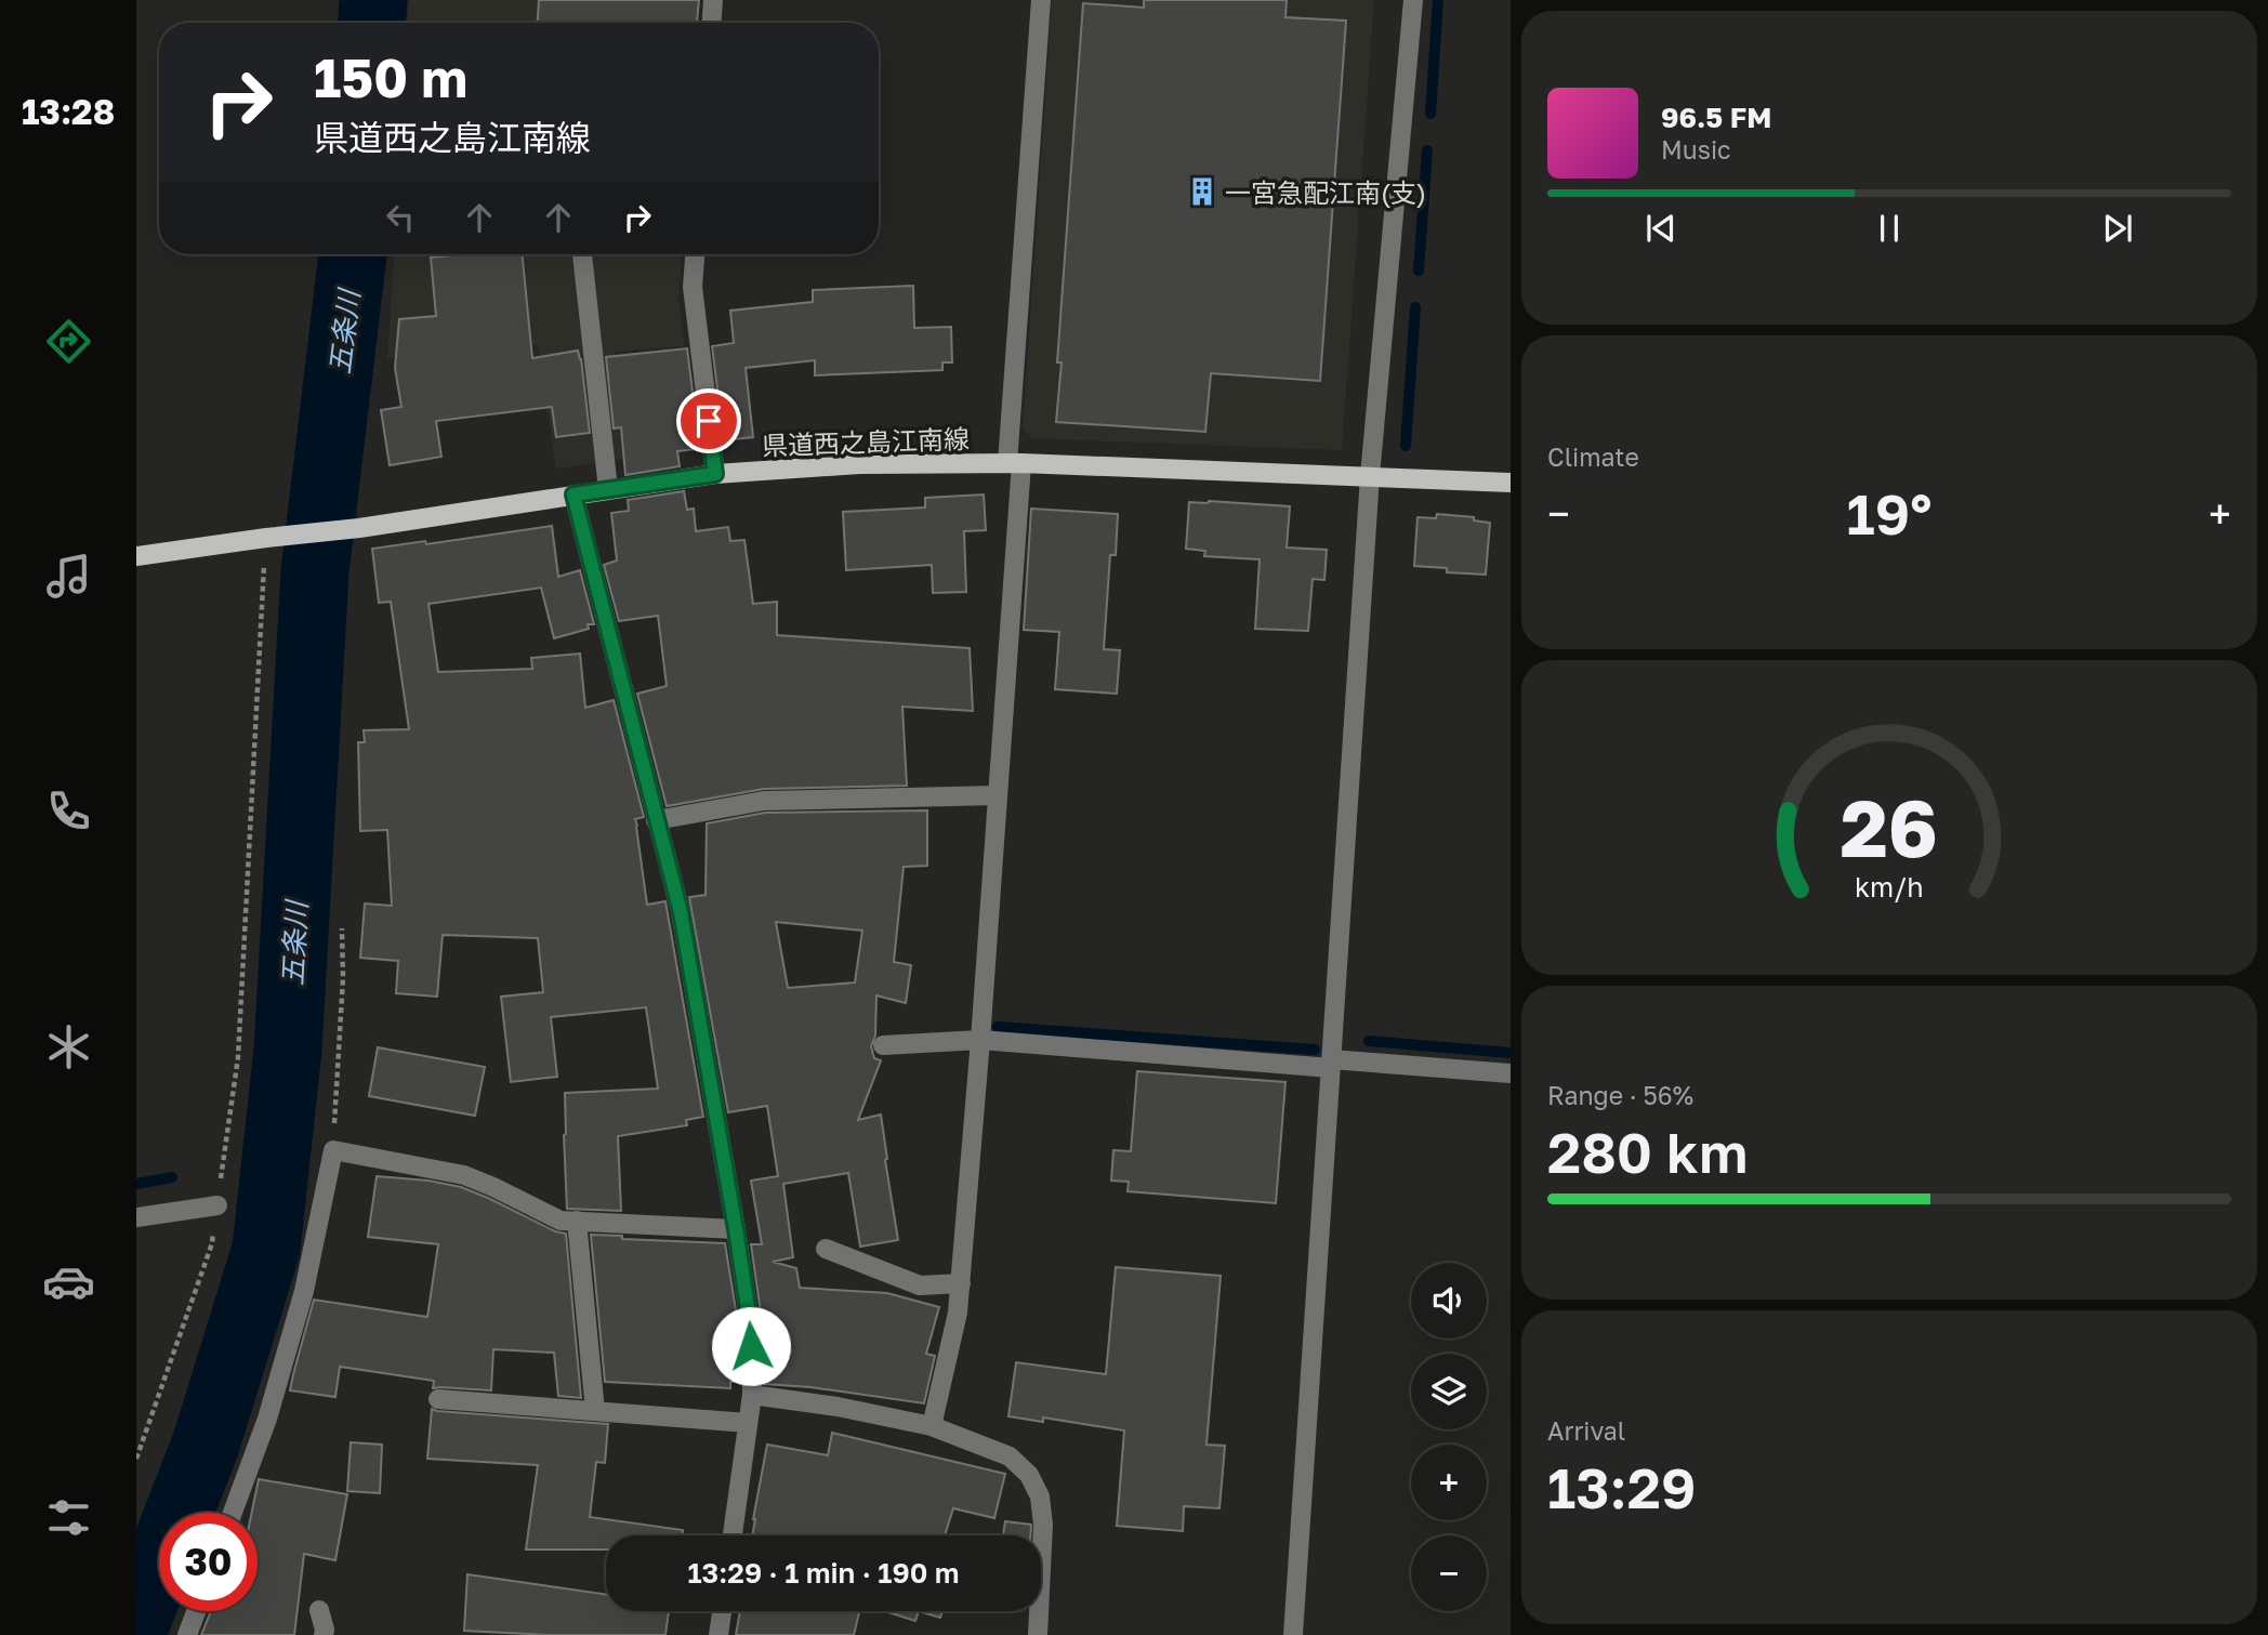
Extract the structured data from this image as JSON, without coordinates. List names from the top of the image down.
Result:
{
  "streets": {
    "main road": ["県道西之島江南線"]
  },
  "water": ["五条川"],
  "places": {
    "building": ["一宮急配江南(支)"]
  },
  "page": {
    "tabs": "13:28",
    "turn": ["150 m", "県道西之島江南線"],
    "song": ["96.5 FM", "Music"],
    "tile": [
      "Climate",
      ["Range · 56%", "280 km"],
      ["Arrival", "13:29"]
    ],
    "heat": ["−", "19°", "+"],
    "map_buttons": ["+", "−"],
    "limit": "30",
    "trip": "13:29 · 1 min · 190 m",
    "gauge": ["26", "km/h"]
  }
}
